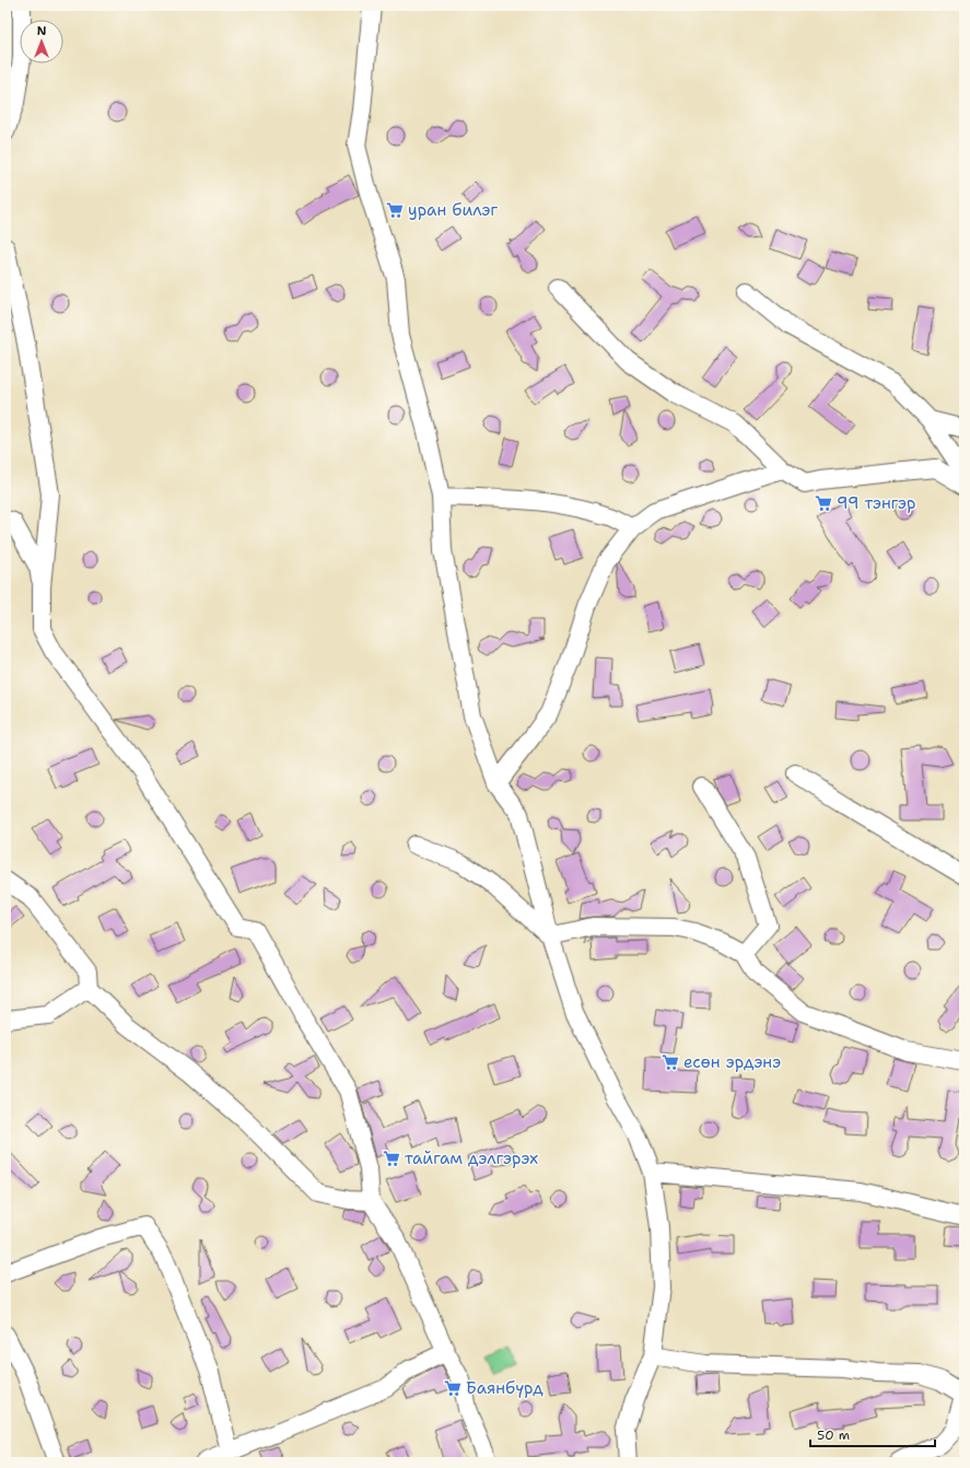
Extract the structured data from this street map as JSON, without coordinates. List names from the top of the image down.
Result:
{
  "places": {
    "supermarket": [
      "уран билэг",
      "99 тэнгэр",
      "есөн эрдэнэ",
      "тайгам дэлгэрэх",
      "Баянбүрд"
    ]
  },
  "scale_bar": "50 m",
  "north": "top"
}
